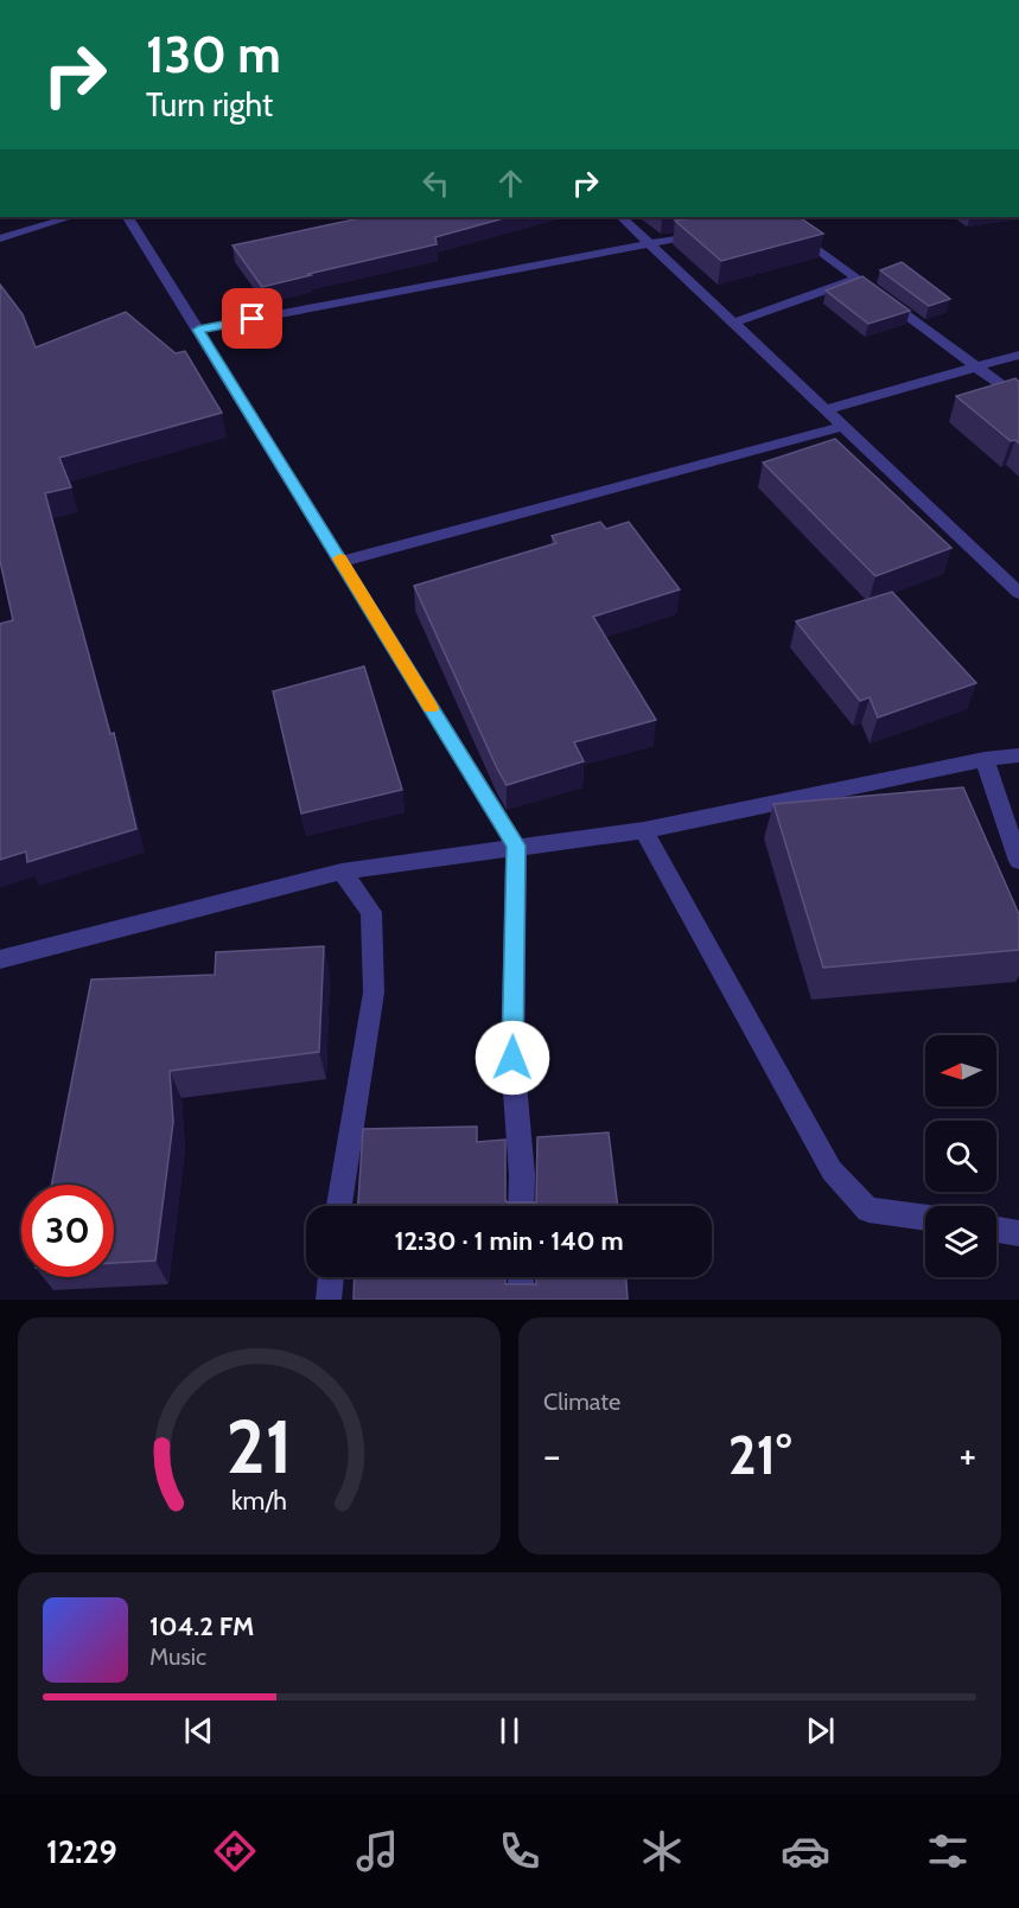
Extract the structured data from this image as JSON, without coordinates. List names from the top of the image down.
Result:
{
  "north": "left",
  "page": {
    "turn": ["130 m", "Turn right"],
    "limit": "30",
    "trip": "12:30 · 1 min · 140 m",
    "tile": "Climate",
    "heat": ["−", "21°", "+"],
    "song": ["104.2 FM", "Music"],
    "tabs": "12:29",
    "gauge": ["21", "km/h"]
  }
}
